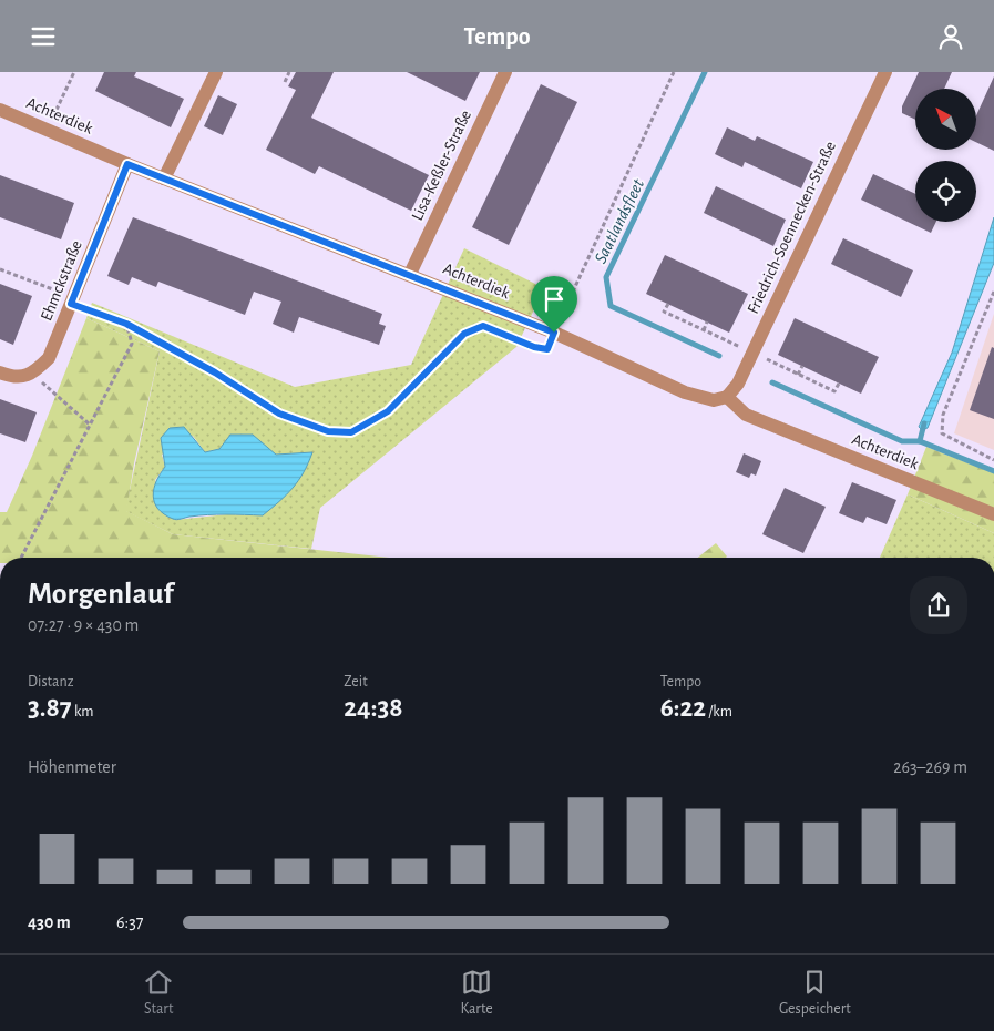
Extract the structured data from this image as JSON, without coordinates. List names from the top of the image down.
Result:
{
  "streets": {
    "street": [
      "Achterdiek",
      "Lisa-Keßler-Straße",
      "Friedrich-Soennecken-Straße",
      "Ehmckstraße"
    ]
  },
  "crossings": [
    ["Achterdiek", "Lisa-Keßler-Straße"],
    ["Achterdiek", "Friedrich-Soennecken-Straße"],
    ["Achterdiek", "Ehmckstraße"]
  ],
  "water": ["Saatlandsfleet"],
  "north": "top left",
  "page": {
    "header": "Tempo",
    "heading": ["Morgenlauf", "07:27 · 9 × 430 m"],
    "stats": [
      ["Distanz", "3.87 km"],
      ["Zeit", "24:38"],
      ["Tempo", "6:22 /km"]
    ],
    "chart": ["Höhenmeter", "263–269 m"],
    "list": [
      {
        "name": "430 m",
        "note": "6:37"
      }
    ],
    "tabs": ["Start", "Karte", "Gespeichert"]
  }
}
